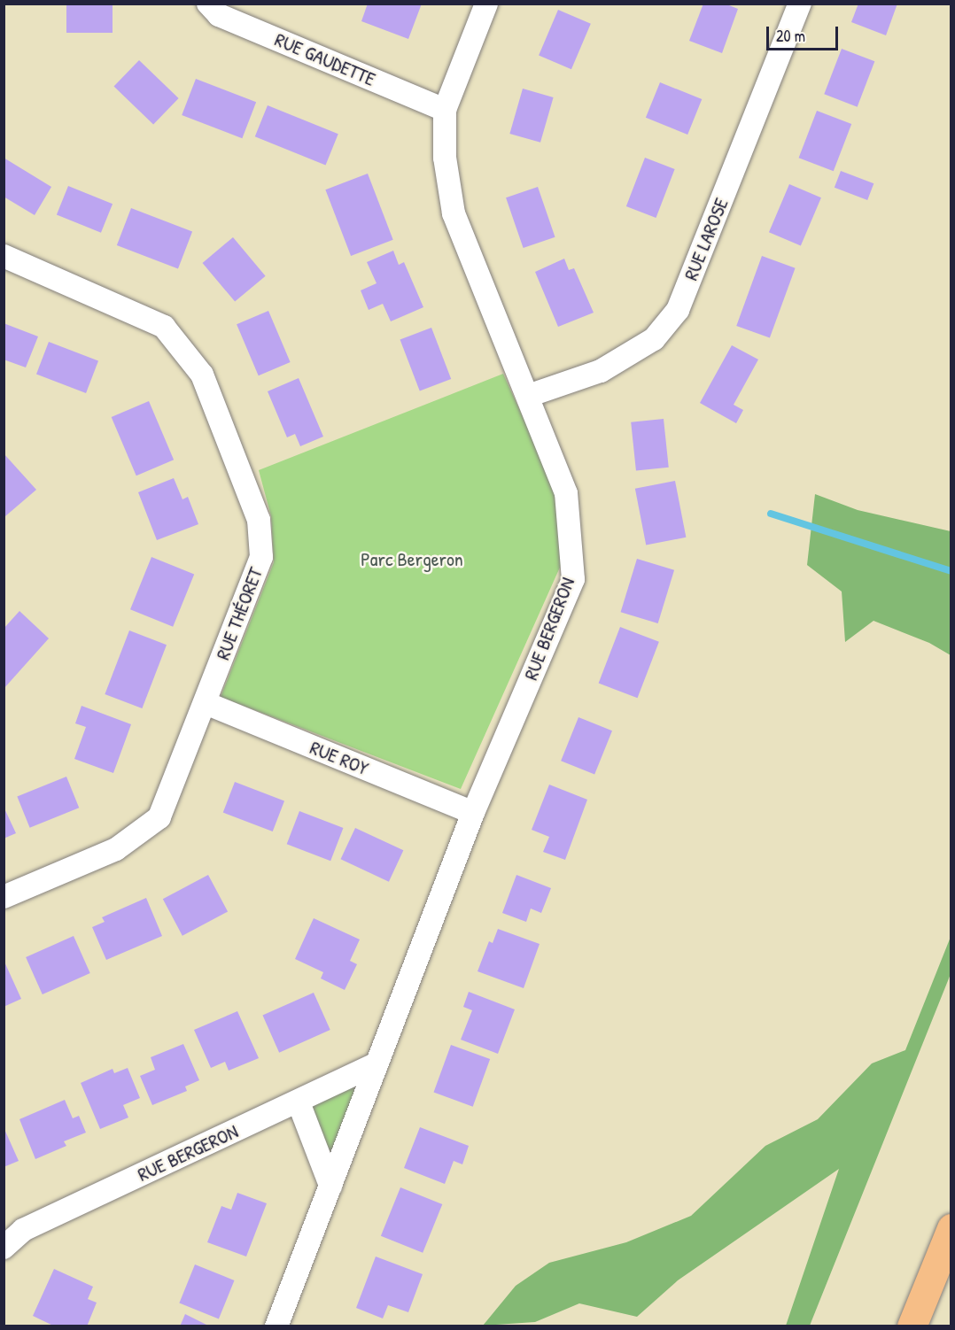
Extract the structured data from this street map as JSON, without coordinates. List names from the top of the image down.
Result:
{
  "streets": {
    "street": [
      "RUE GAUDETTE",
      "RUE LAROSE",
      "RUE THÉORET",
      "RUE BERGERON",
      "RUE ROY"
    ]
  },
  "crossings": [
    ["RUE GAUDETTE", "RUE BERGERON"],
    ["RUE LAROSE", "RUE BERGERON"],
    ["RUE THÉORET", "RUE ROY"],
    ["RUE BERGERON", "RUE ROY"]
  ],
  "parks": ["Parc Bergeron"],
  "scale_bar": "20 m"
}
